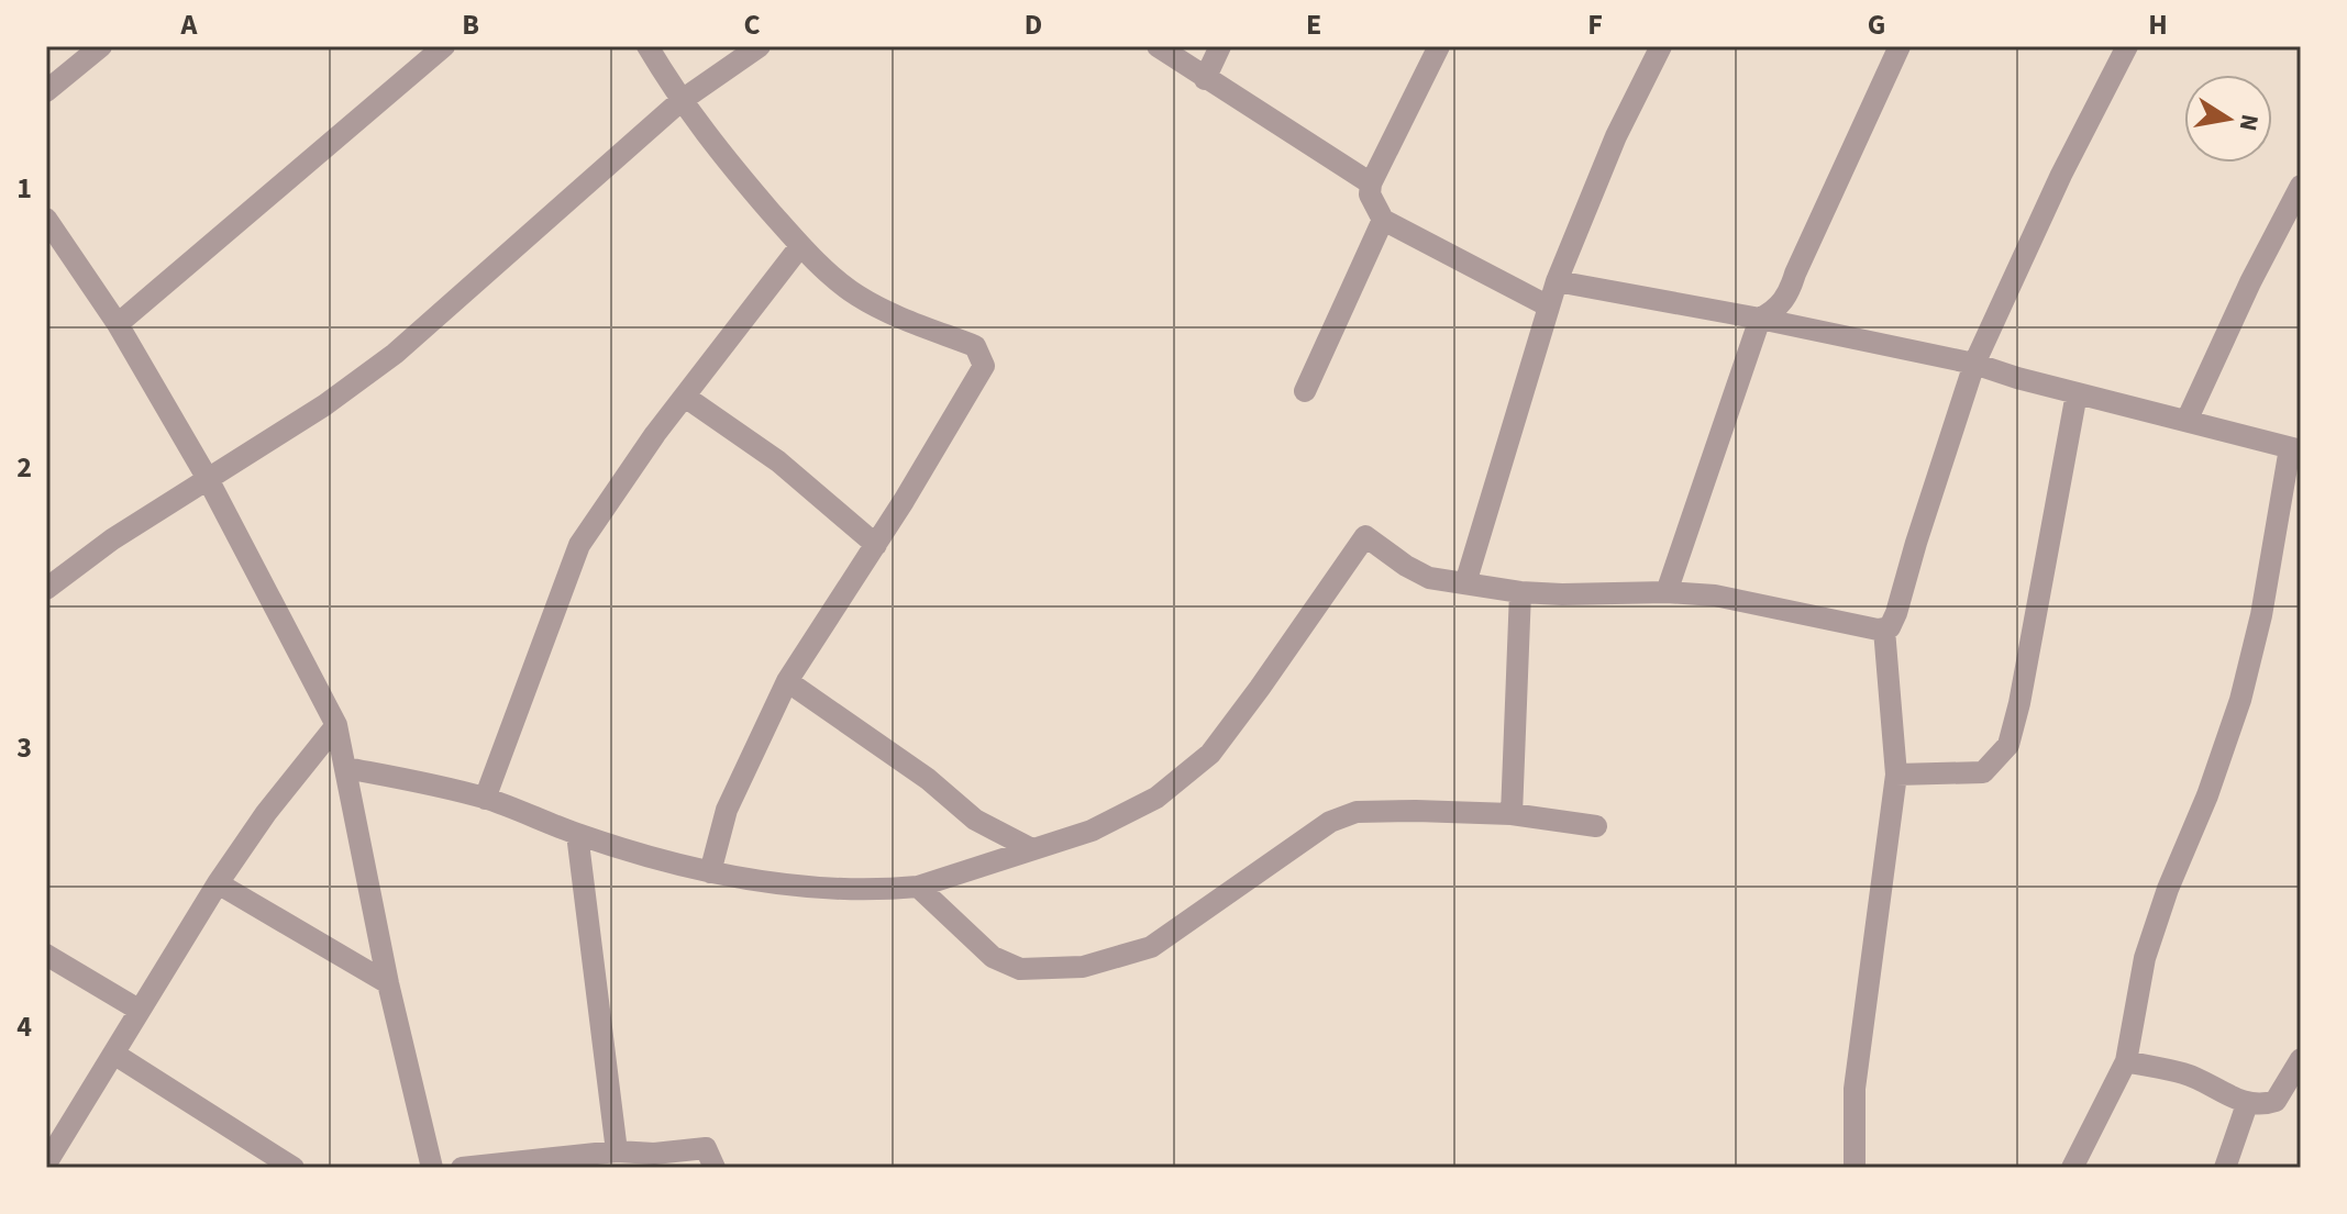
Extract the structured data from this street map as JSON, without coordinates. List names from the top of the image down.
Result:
{
  "north": "right",
  "grid": {
    "columns": [
      "A",
      "B",
      "C",
      "D",
      "E",
      "F",
      "G",
      "H"
    ],
    "rows": [
      "1",
      "2",
      "3",
      "4"
    ]
  }
}
